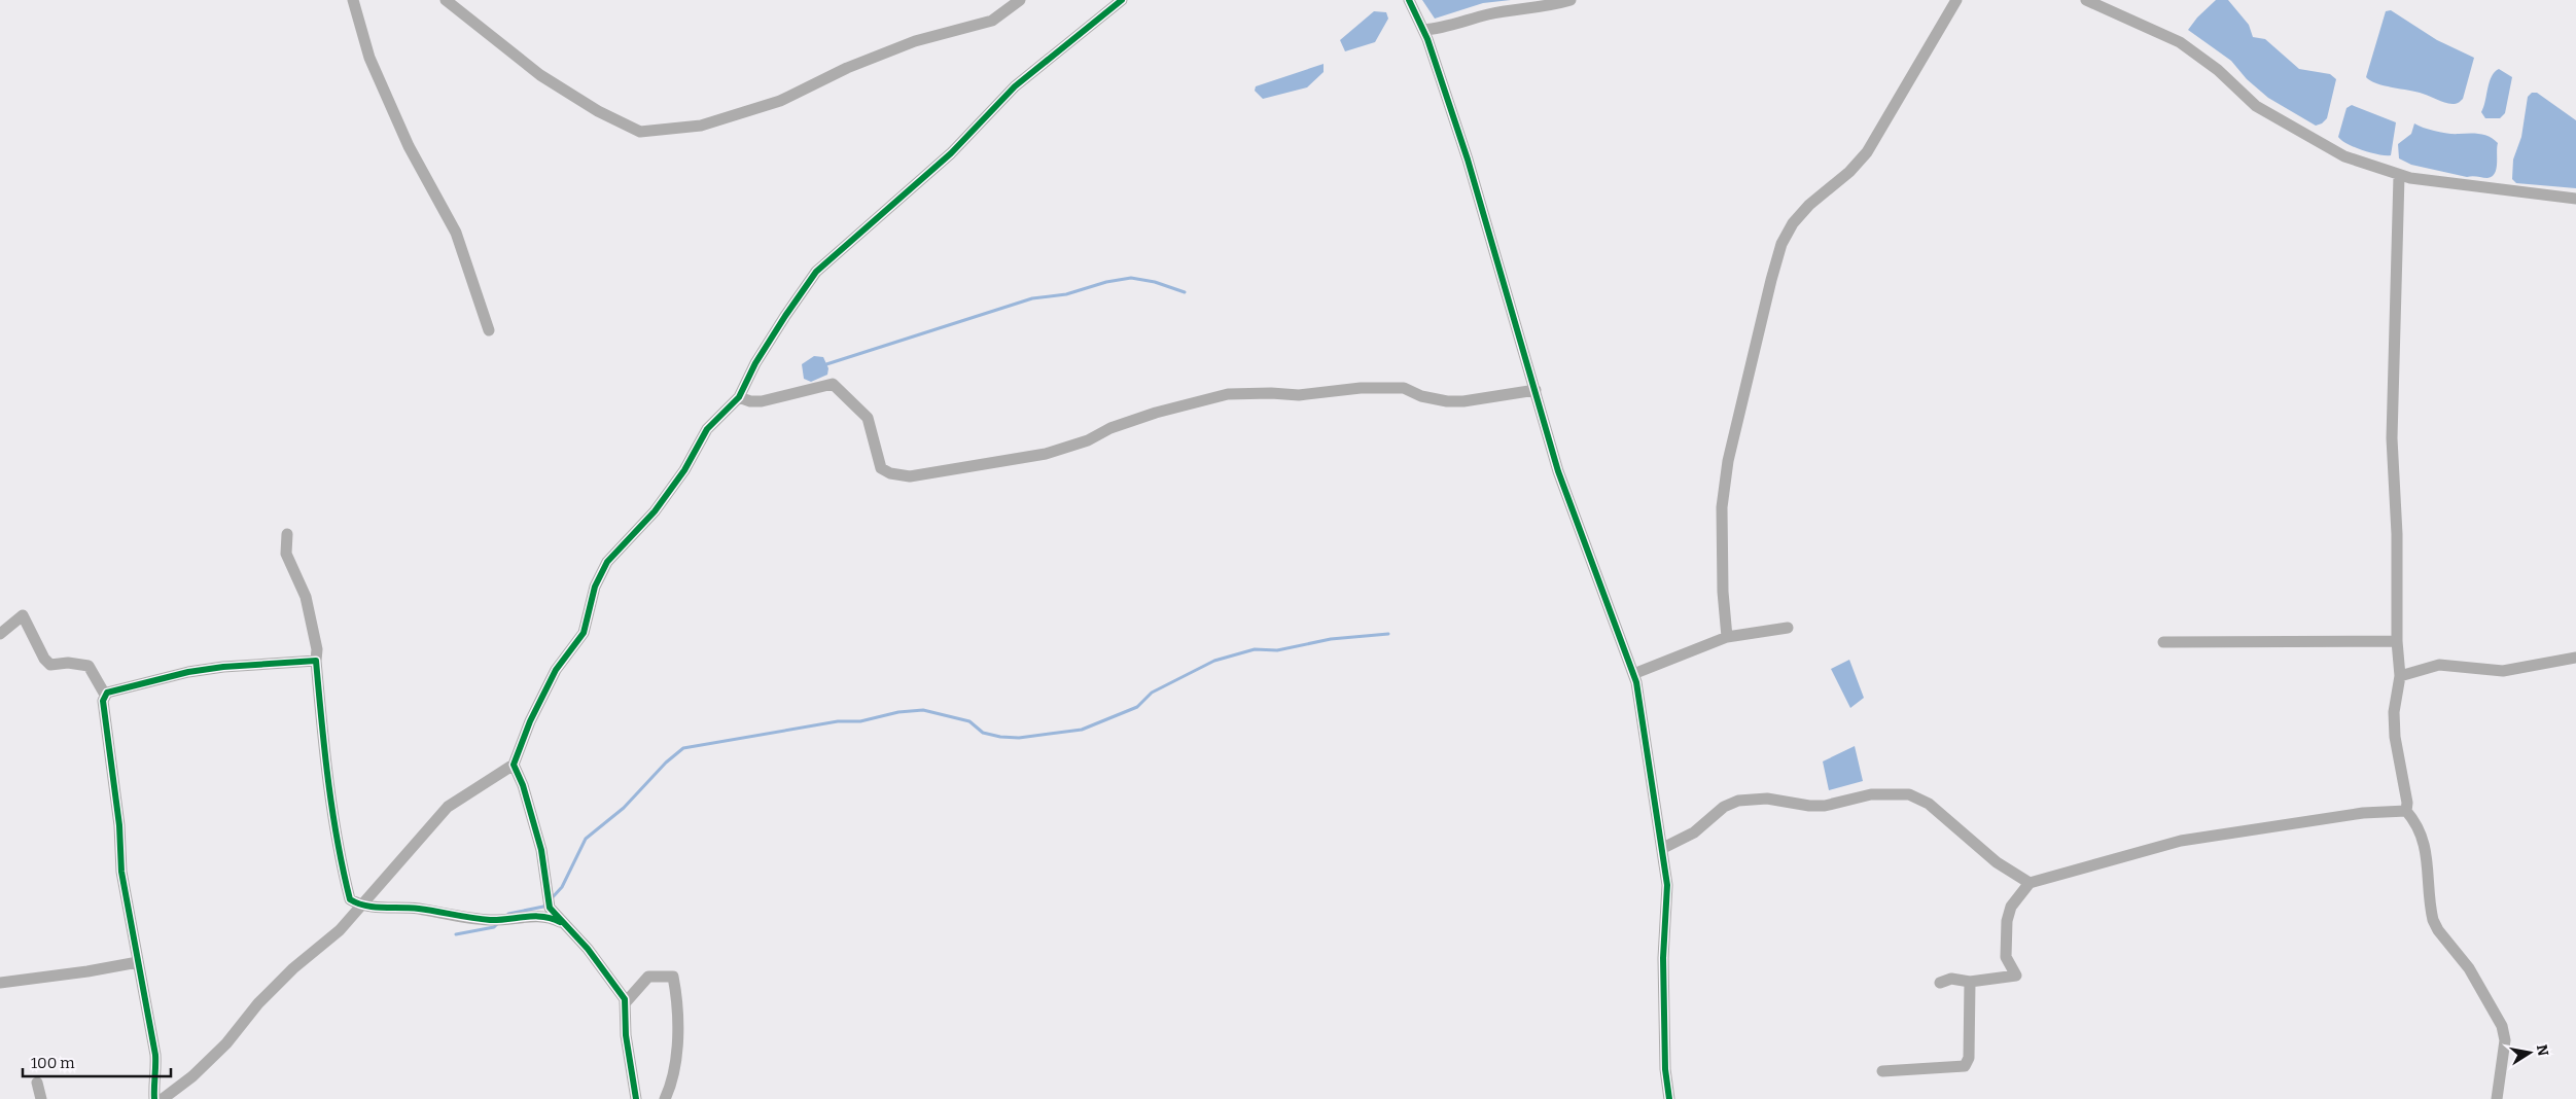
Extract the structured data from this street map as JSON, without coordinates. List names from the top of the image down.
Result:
{
  "scale_bar": "100 m",
  "north": "right"
}
